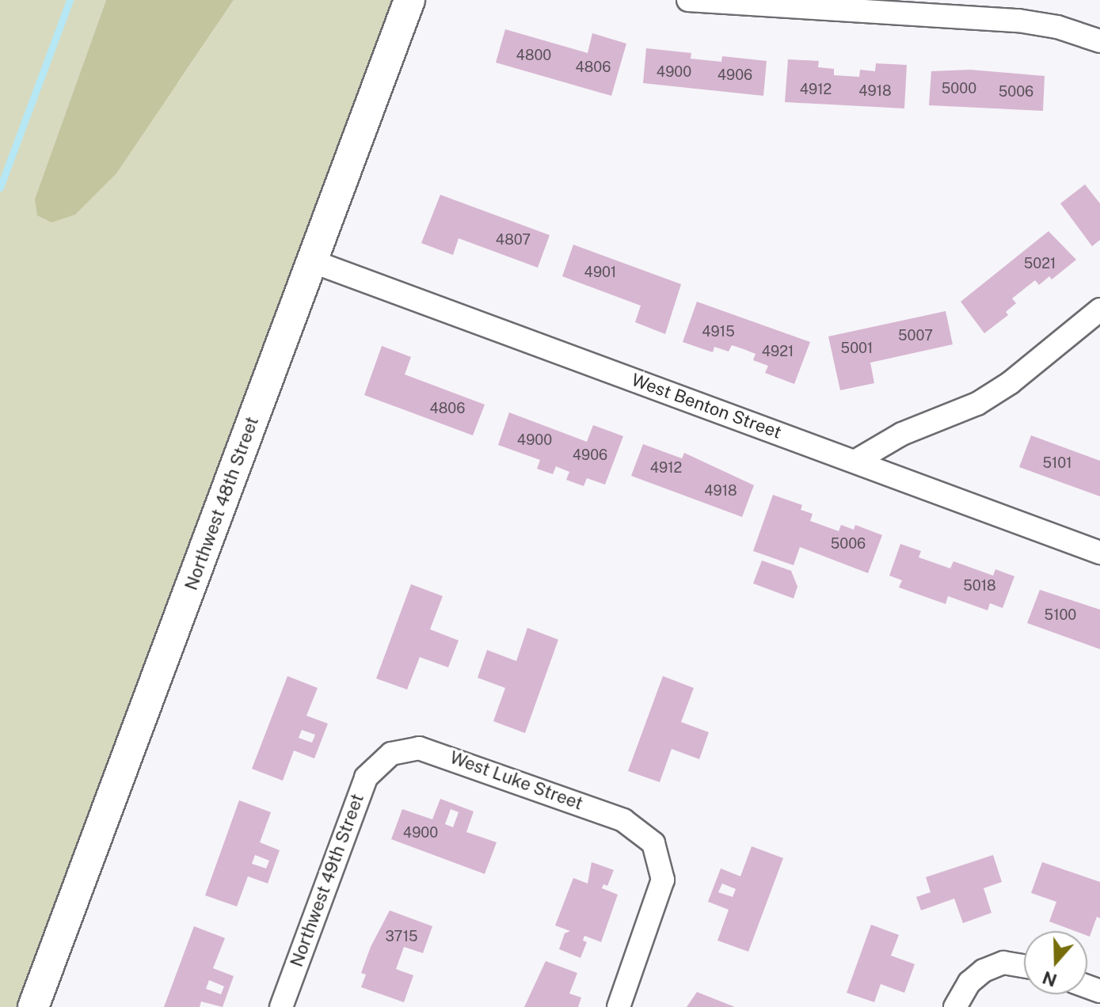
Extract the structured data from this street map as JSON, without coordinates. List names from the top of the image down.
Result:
{
  "streets": {
    "main road": ["Northwest 48th Street"],
    "street": ["West Benton Street", "West Luke Street", "Northwest 49th Street"]
  },
  "crossings": [
    ["West Benton Street", "Northwest 48th Street"],
    ["West Luke Street", "Northwest 49th Street"]
  ],
  "house_numbers": [
    "4800",
    "4806",
    "4900",
    "4906",
    "5000",
    "4912",
    "4918",
    "5006",
    "4807",
    "5021",
    "4901",
    "4915",
    "5007",
    "5001",
    "4921",
    "4806",
    "4900",
    "4906",
    "5101",
    "4912",
    "4918",
    "5006",
    "5018",
    "5100",
    "4900",
    "3715"
  ],
  "north": "bottom"
}
